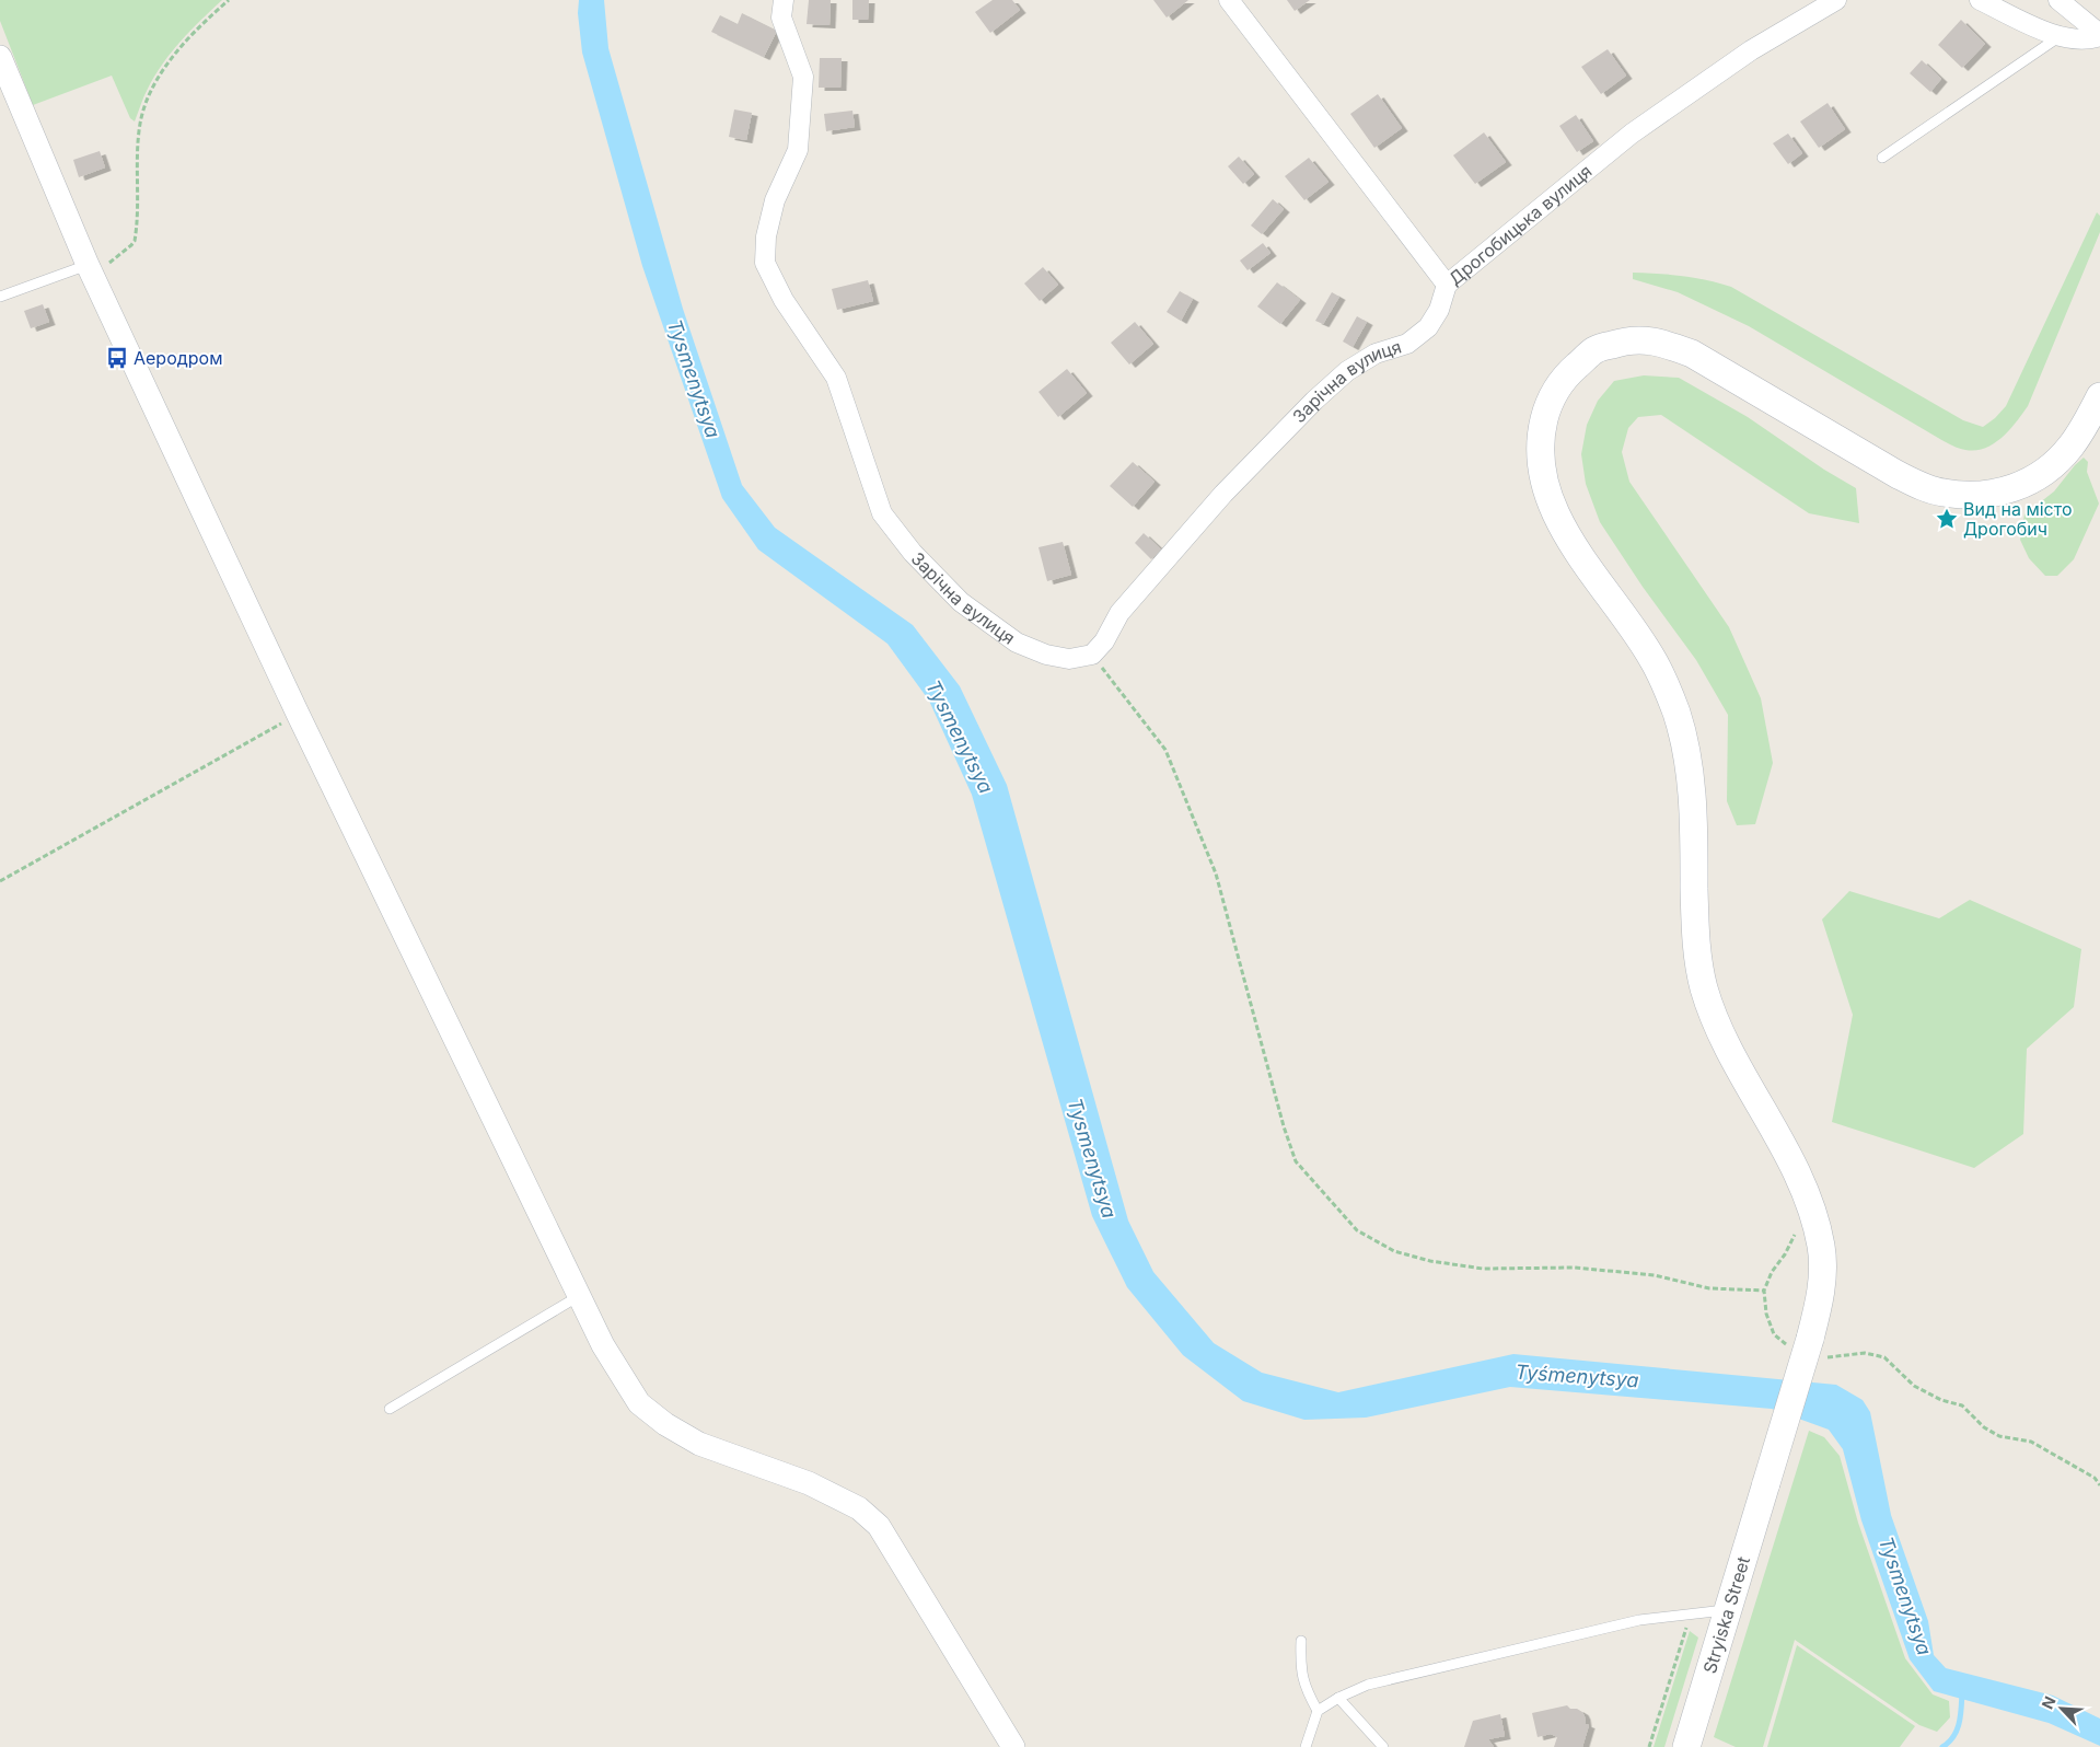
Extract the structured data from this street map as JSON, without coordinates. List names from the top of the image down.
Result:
{
  "streets": {
    "main road": ["Stryiska Street"],
    "street": ["Дрогобицька вулиця", "Зарічна вулиця"]
  },
  "crossings": [
    ["Дрогобицька вулиця", "Зарічна вулиця"]
  ],
  "water": ["Tysmenytsya", "Tyśmenytsya"],
  "places": {
    "bus stop": ["Аеродром"],
    "place": ["Вид на місто Дрогобич"]
  },
  "north": "top left"
}
